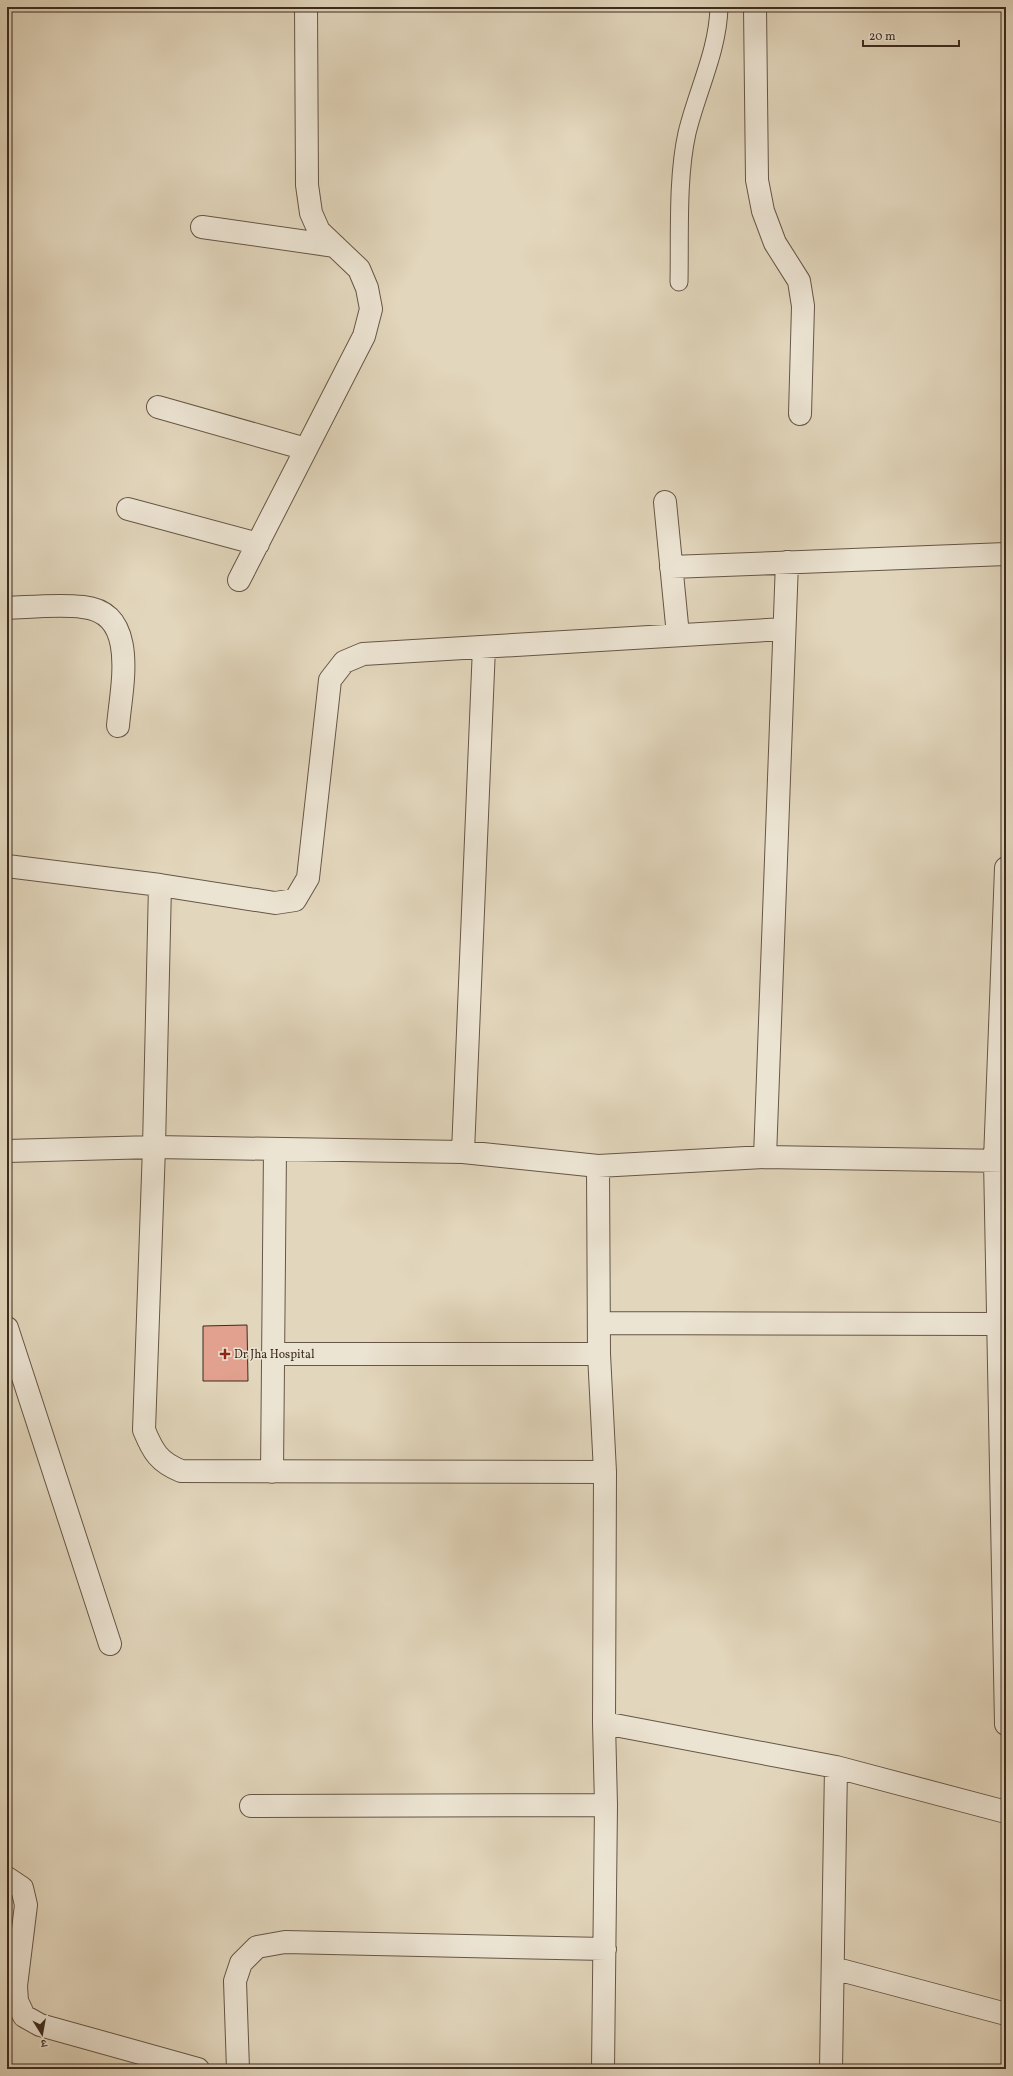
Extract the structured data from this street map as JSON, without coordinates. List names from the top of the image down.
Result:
{
  "places": {
    "health": ["Dr Jha Hospital"]
  },
  "scale_bar": "20 m",
  "north": "bottom"
}
